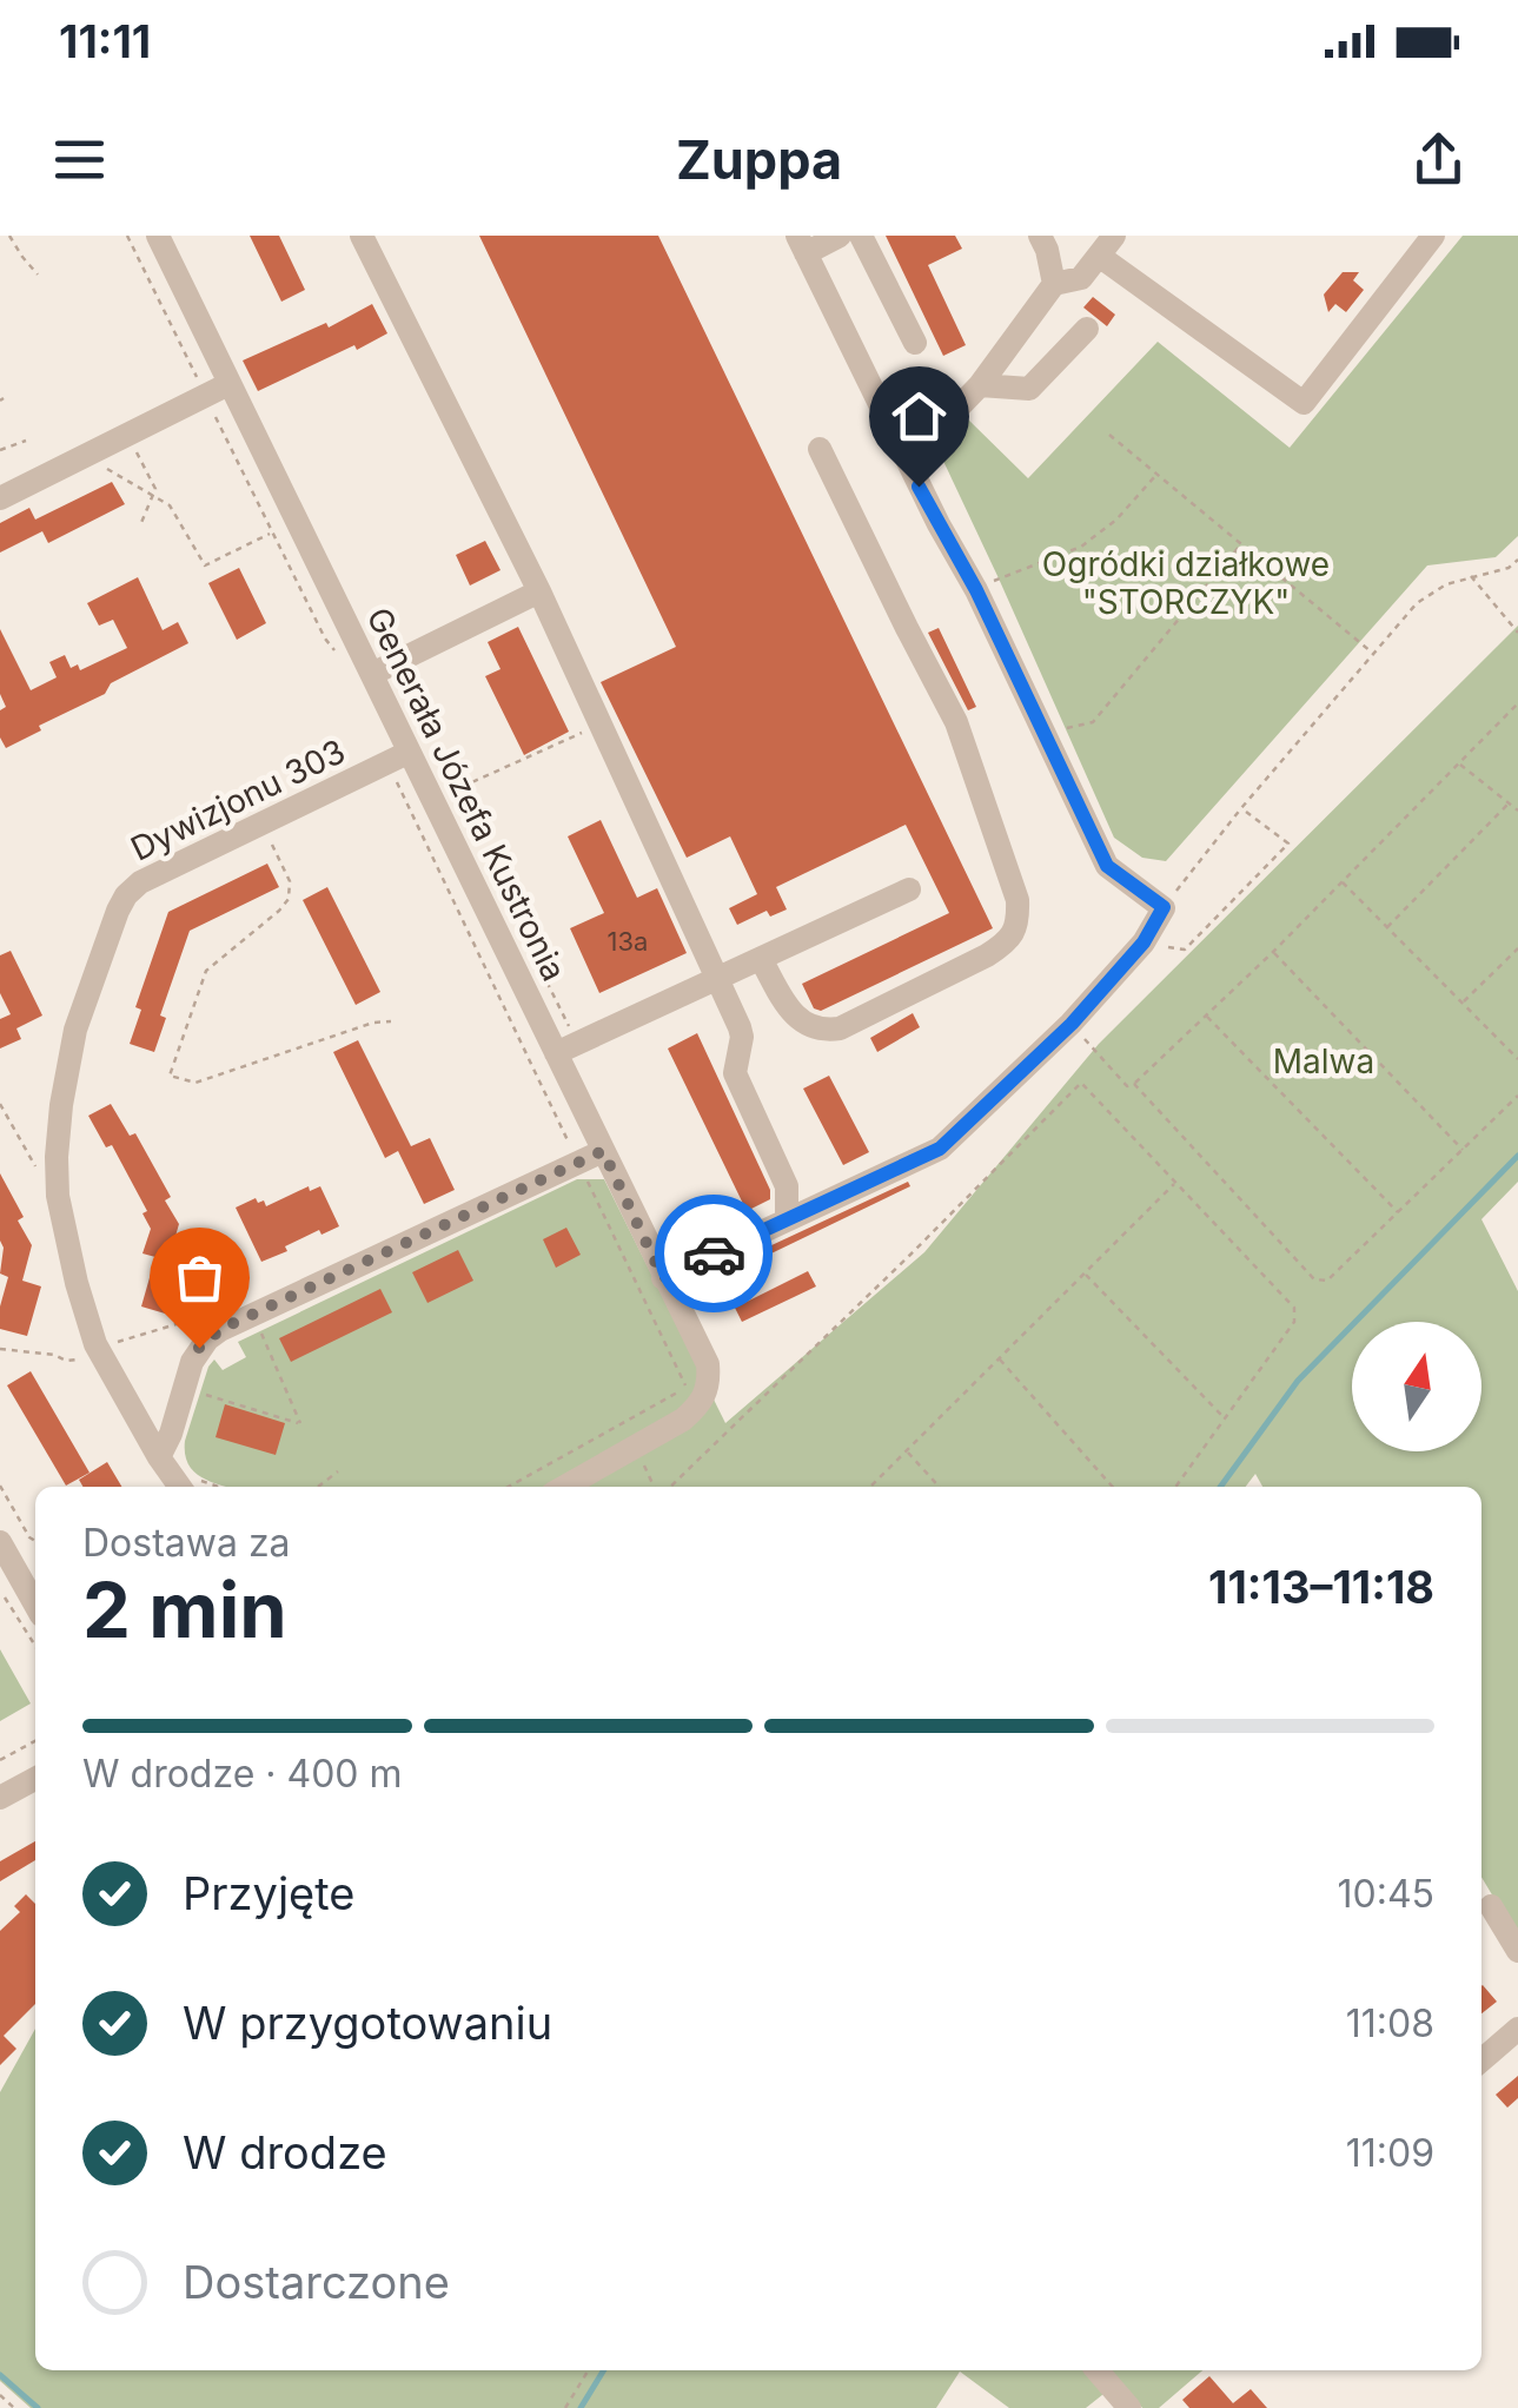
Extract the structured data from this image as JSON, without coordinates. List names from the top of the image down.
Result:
{
  "streets": {
    "street": ["Generała Józefa Kustronia", "Dywizjonu 303"]
  },
  "crossings": [
    ["Generała Józefa Kustronia", "Dywizjonu 303"]
  ],
  "parks": ["Ogródki działkowe \"STORCZYK\"", "Malwa"],
  "house_numbers": ["13a"],
  "north": "top",
  "page": {
    "status": "11:11",
    "header": "Zuppa",
    "heading": ["2 min", "Dostawa za", "11:13–11:18"],
    "bar": "W drodze · 400 m",
    "list": [
      ["Przyjęte", "10:45"],
      ["W przygotowaniu", "11:08"],
      ["W drodze", "11:09"],
      "Dostarczone"
    ]
  }
}
